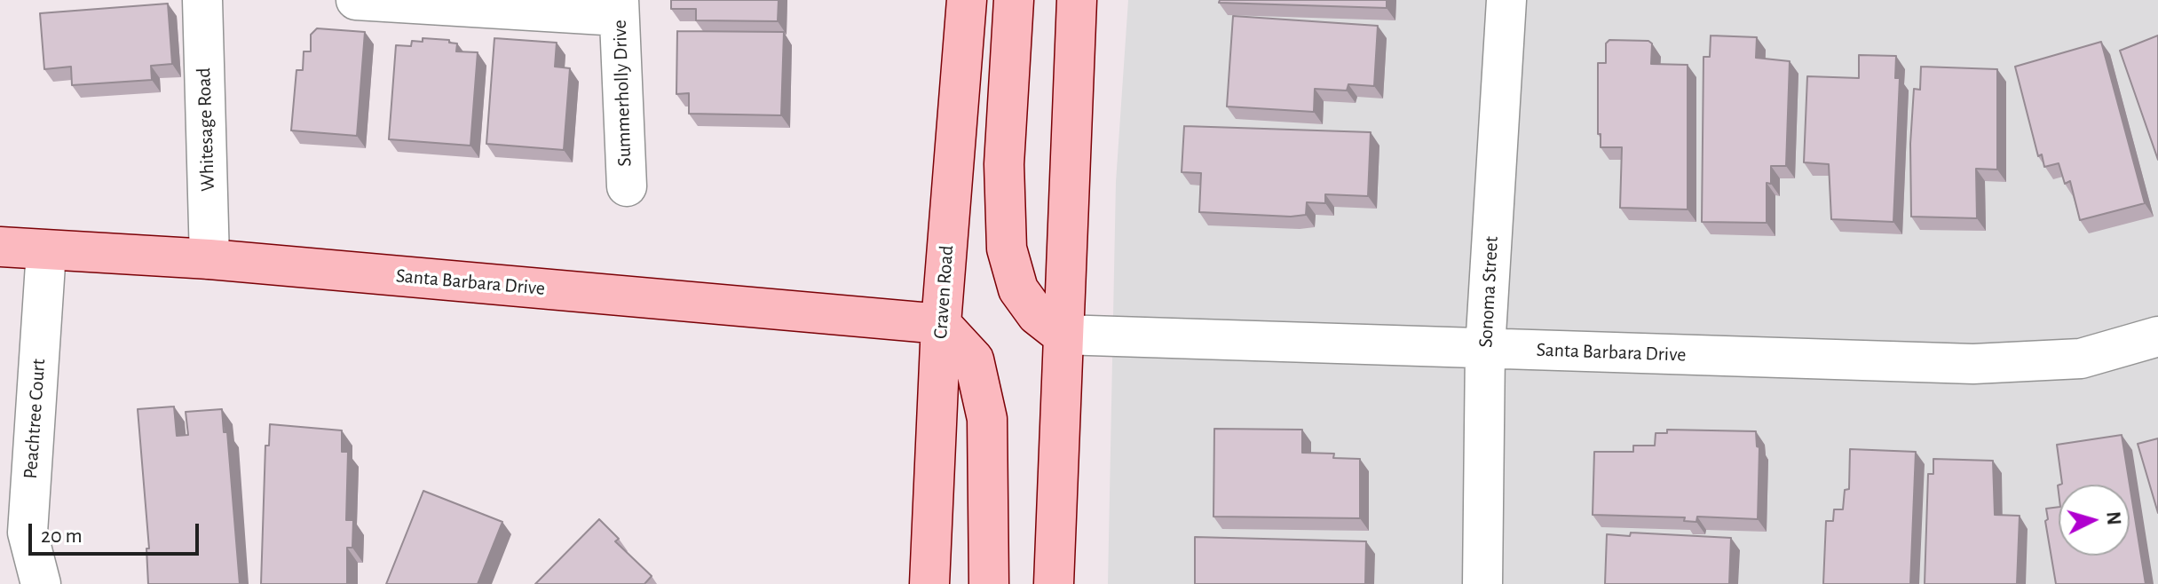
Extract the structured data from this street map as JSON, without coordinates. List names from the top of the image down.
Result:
{
  "streets": {
    "main road": ["Santa Barbara Drive", "Craven Road"],
    "street": [
      "Summerholly Drive",
      "Whitesage Road",
      "Sonoma Street",
      "Peachtree Court"
    ]
  },
  "crossings": [
    ["Whitesage Road", "Santa Barbara Drive"],
    ["Santa Barbara Drive", "Craven Road"],
    ["Santa Barbara Drive", "Sonoma Street"],
    ["Santa Barbara Drive", "Peachtree Court"]
  ],
  "scale_bar": "20 m",
  "north": "right"
}
